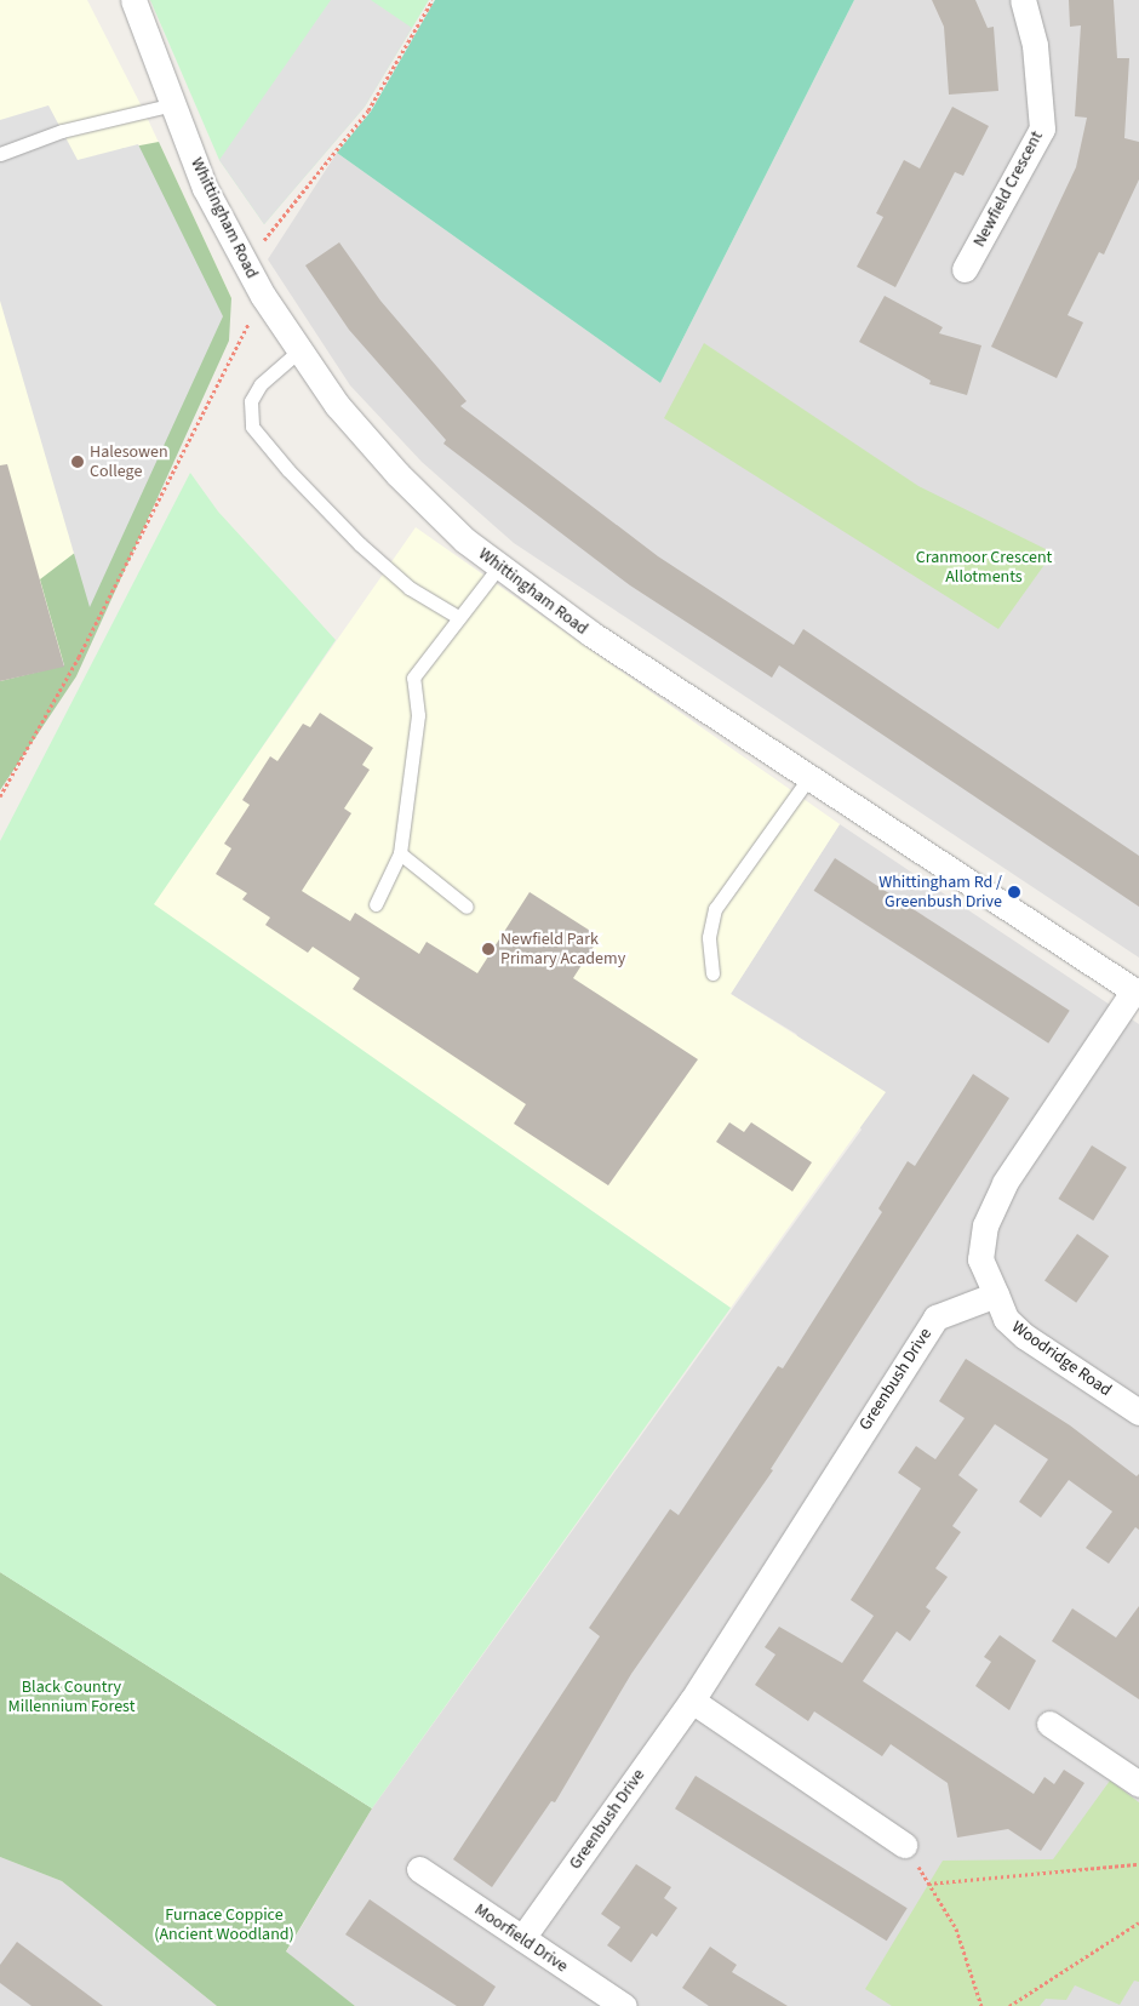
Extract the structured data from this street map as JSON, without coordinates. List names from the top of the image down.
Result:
{
  "streets": {
    "street": [
      "Newfield Crescent",
      "Whittingham Road",
      "Woodridge Road",
      "Greenbush Drive",
      "Moorfield Drive"
    ]
  },
  "crossings": [
    ["Woodridge Road", "Greenbush Drive"],
    ["Greenbush Drive", "Moorfield Drive"]
  ],
  "parks": ["Cranmoor Crescent Allotments", "Black Country Millennium Forest", "Furnace Coppice (Ancient Woodland)"],
  "places": ["Halesowen College", "Whittingham Rd / Greenbush Drive", "Newfield Park Primary Academy"]
}
